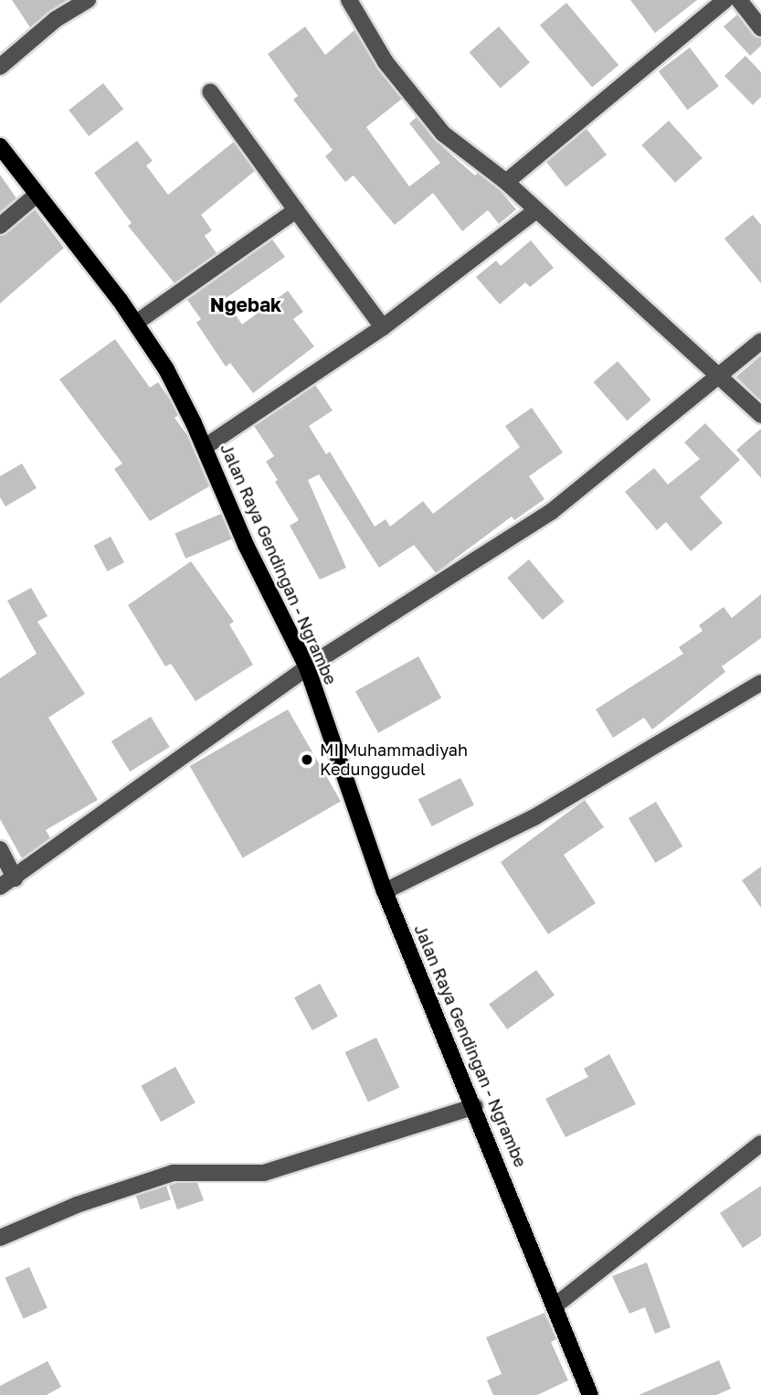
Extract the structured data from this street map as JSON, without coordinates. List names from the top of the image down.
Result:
{
  "streets": {
    "main road": ["Jalan Raya Gendingan - Ngrambe"]
  },
  "districts": ["Ngebak"],
  "places": ["MI Muhammadiyah Kedunggudel"]
}
